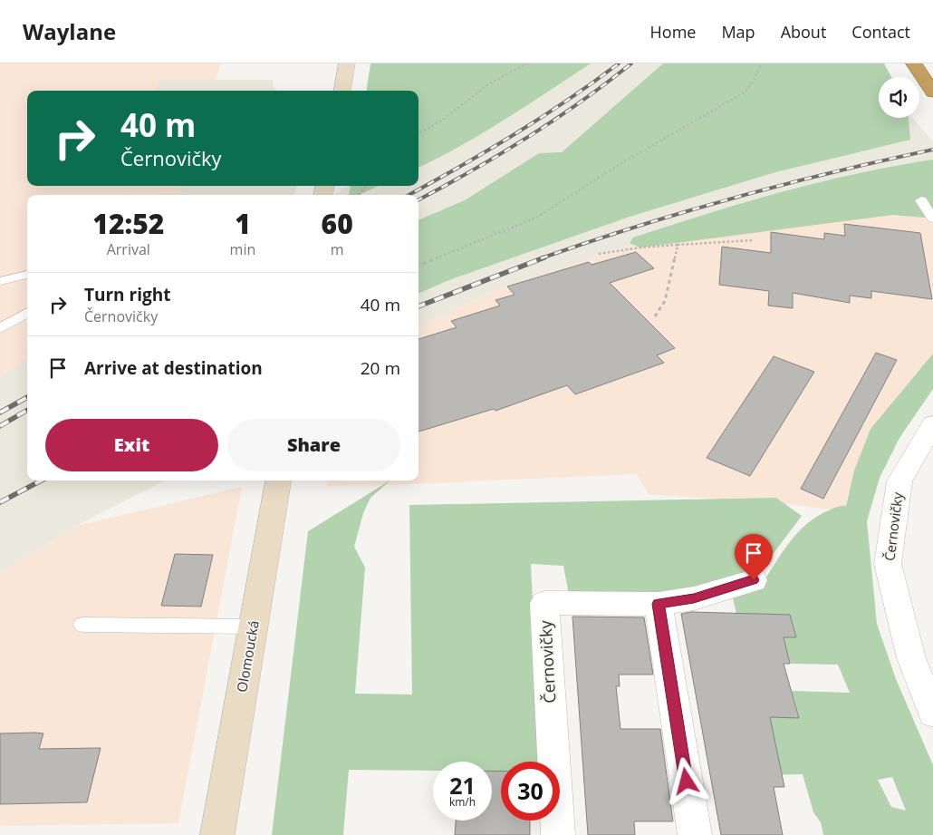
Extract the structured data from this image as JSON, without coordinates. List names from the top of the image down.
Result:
{
  "streets": {
    "main road": ["Olomoucká"],
    "street": ["Černovičky"]
  },
  "page": {
    "header": "Waylane",
    "nav": [
      "Home",
      "Map",
      "About",
      "Contact"
    ],
    "turn": ["40 m", "Černovičky"],
    "eta": [
      "12:52",
      "Arrival",
      "1",
      "min",
      "60",
      "m"
    ],
    "list": [
      {
        "name": "Turn right",
        "note": "Černovičky",
        "value": "40 m"
      },
      {
        "name": "Arrive at destination",
        "value": "20 m"
      }
    ],
    "buttons": ["Exit", "Share"],
    "speed": "21 km/h",
    "limit": "30"
  }
}
